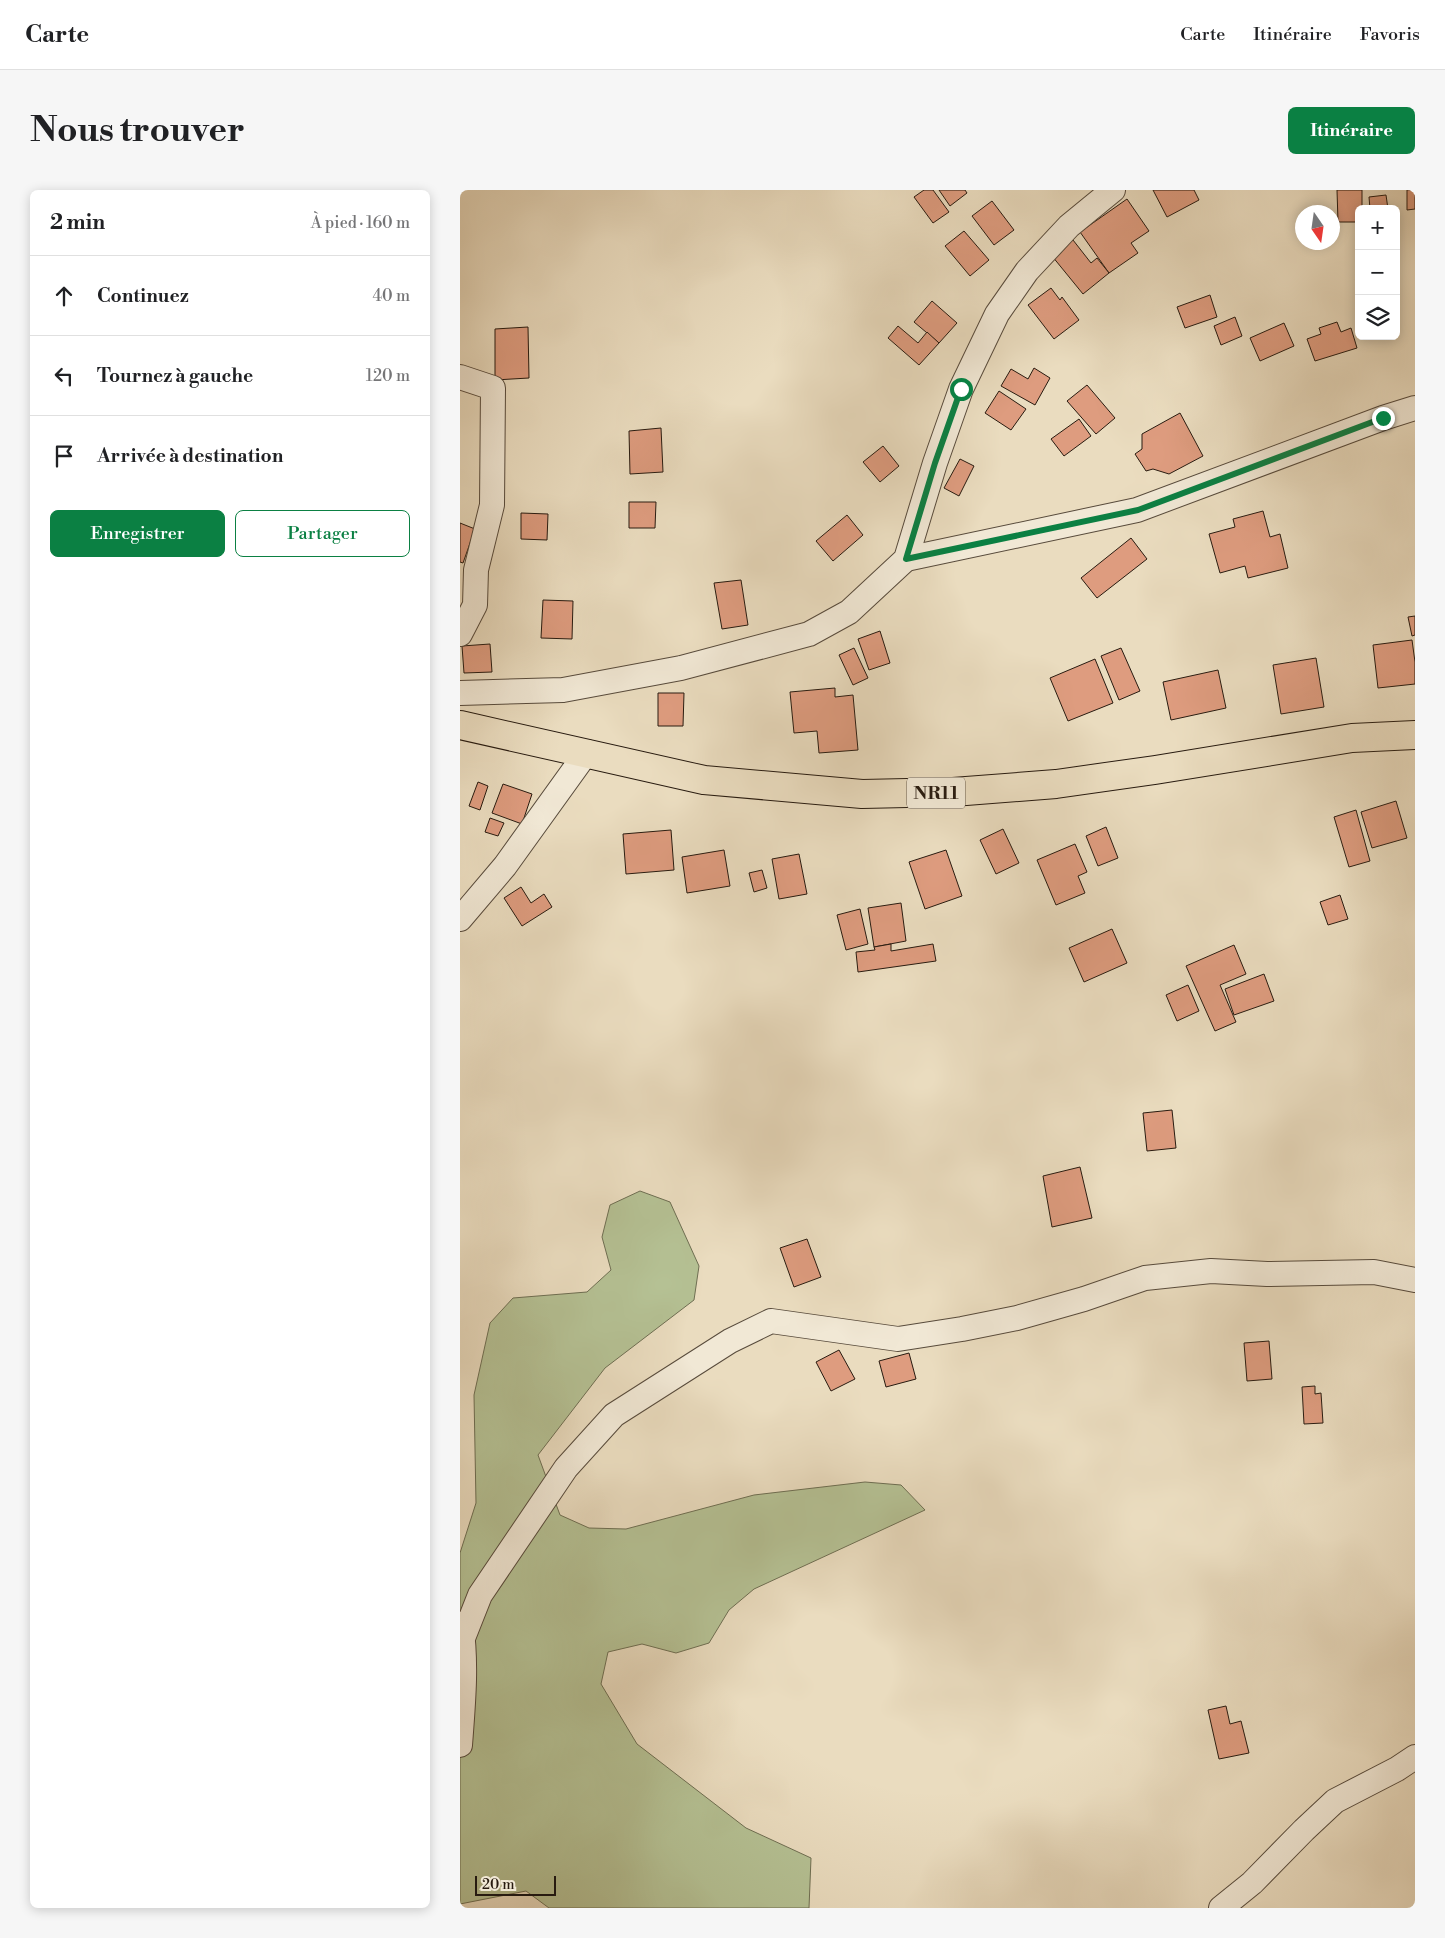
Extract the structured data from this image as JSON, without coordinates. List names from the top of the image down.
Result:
{
  "streets": {
    "highway": ["NR11"]
  },
  "scale_bar": "20 m",
  "north": "bottom",
  "page": {
    "header": "Carte",
    "nav": ["Carte", "Itinéraire", "Favoris"],
    "buttons": [
      "Itinéraire",
      ["Enregistrer", "Partager"]
    ],
    "title": "Nous trouver",
    "heading": ["2 min", "À pied · 160 m"],
    "map_buttons": ["+", "−"],
    "list": [
      ["Continuez", "40 m"],
      ["Tournez à gauche", "120 m"],
      "Arrivée à destination"
    ],
    "scale": "20 m"
  }
}
